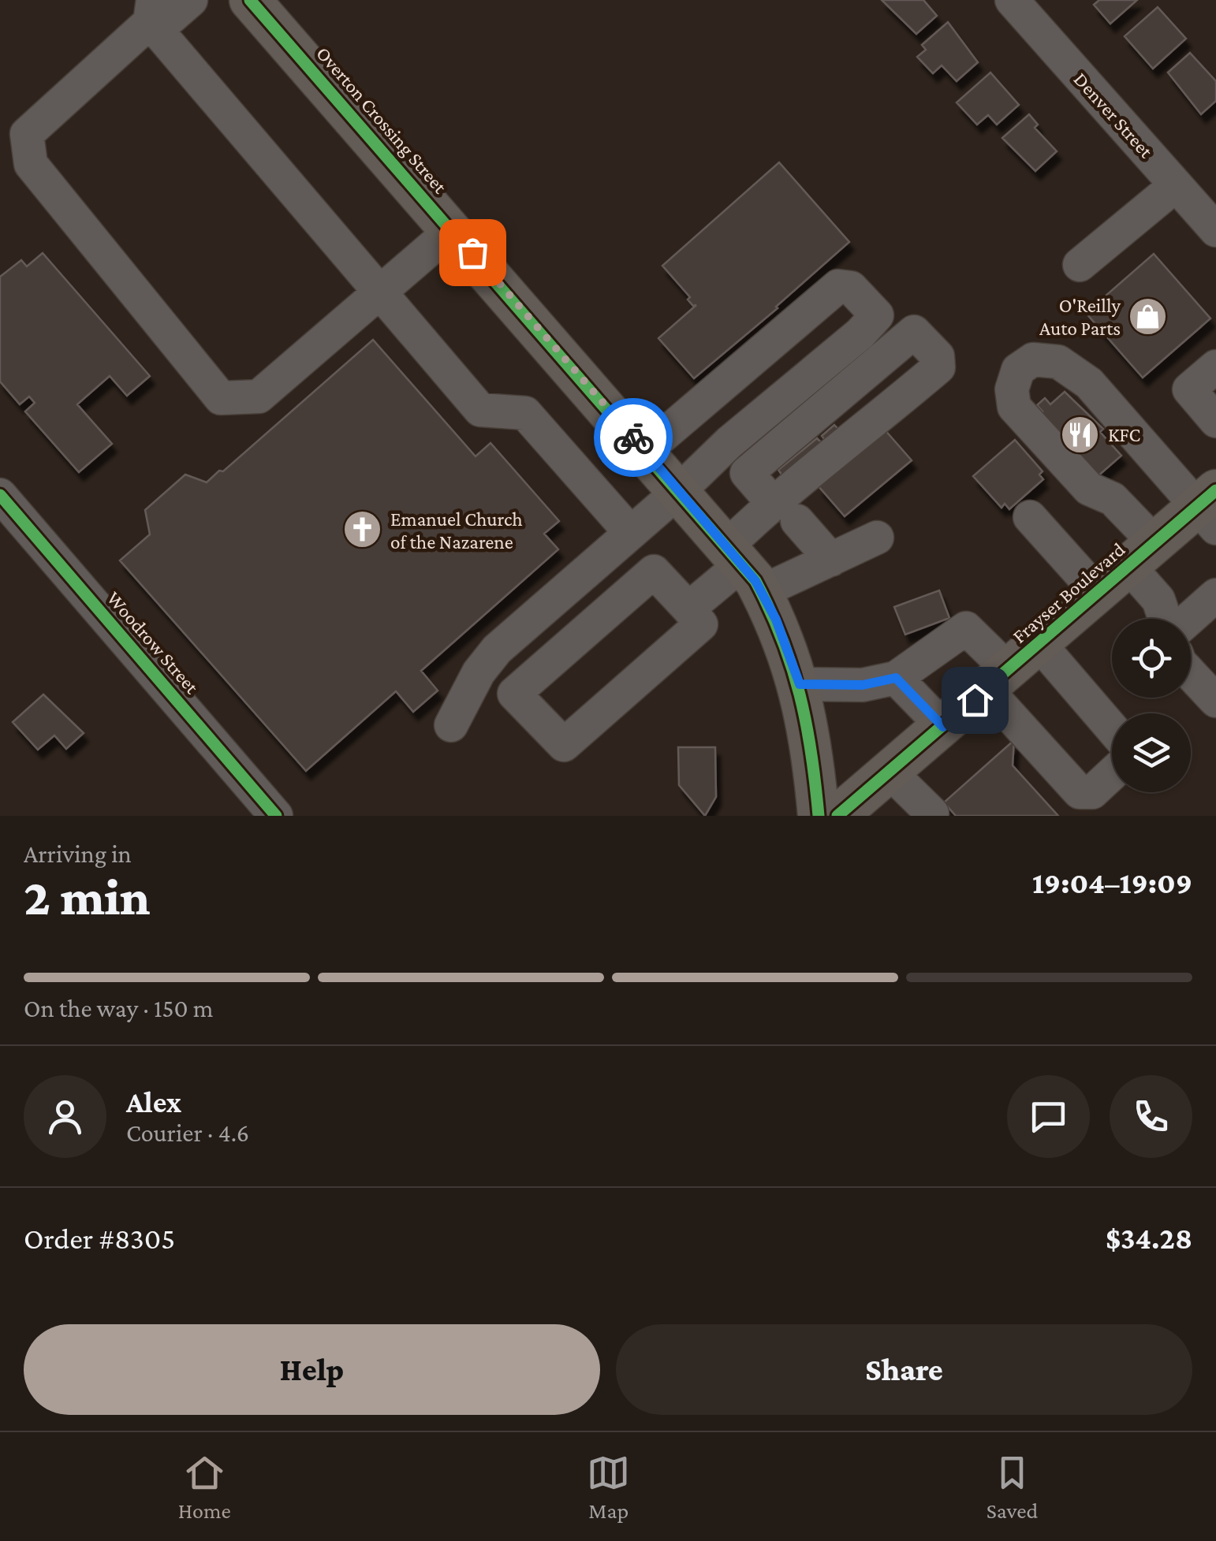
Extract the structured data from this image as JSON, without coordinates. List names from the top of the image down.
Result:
{
  "streets": {
    "main road": ["Overton Crossing Street", "Frayser Boulevard"],
    "street": ["Denver Street", "Woodrow Street"]
  },
  "places": {
    "shop": ["O'Reilly Auto Parts"],
    "restaurant": ["KFC"],
    "church": ["Emanuel Church of the Nazarene"]
  },
  "page": {
    "heading": ["2 min", "Arriving in", "19:04–19:09"],
    "panel": [
      "Alex",
      "Courier · 4.6",
      "Order #8305",
      "$34.28"
    ],
    "bar": "On the way · 150 m",
    "buttons": ["Help", "Share"],
    "tabs": ["Home", "Map", "Saved"]
  }
}
